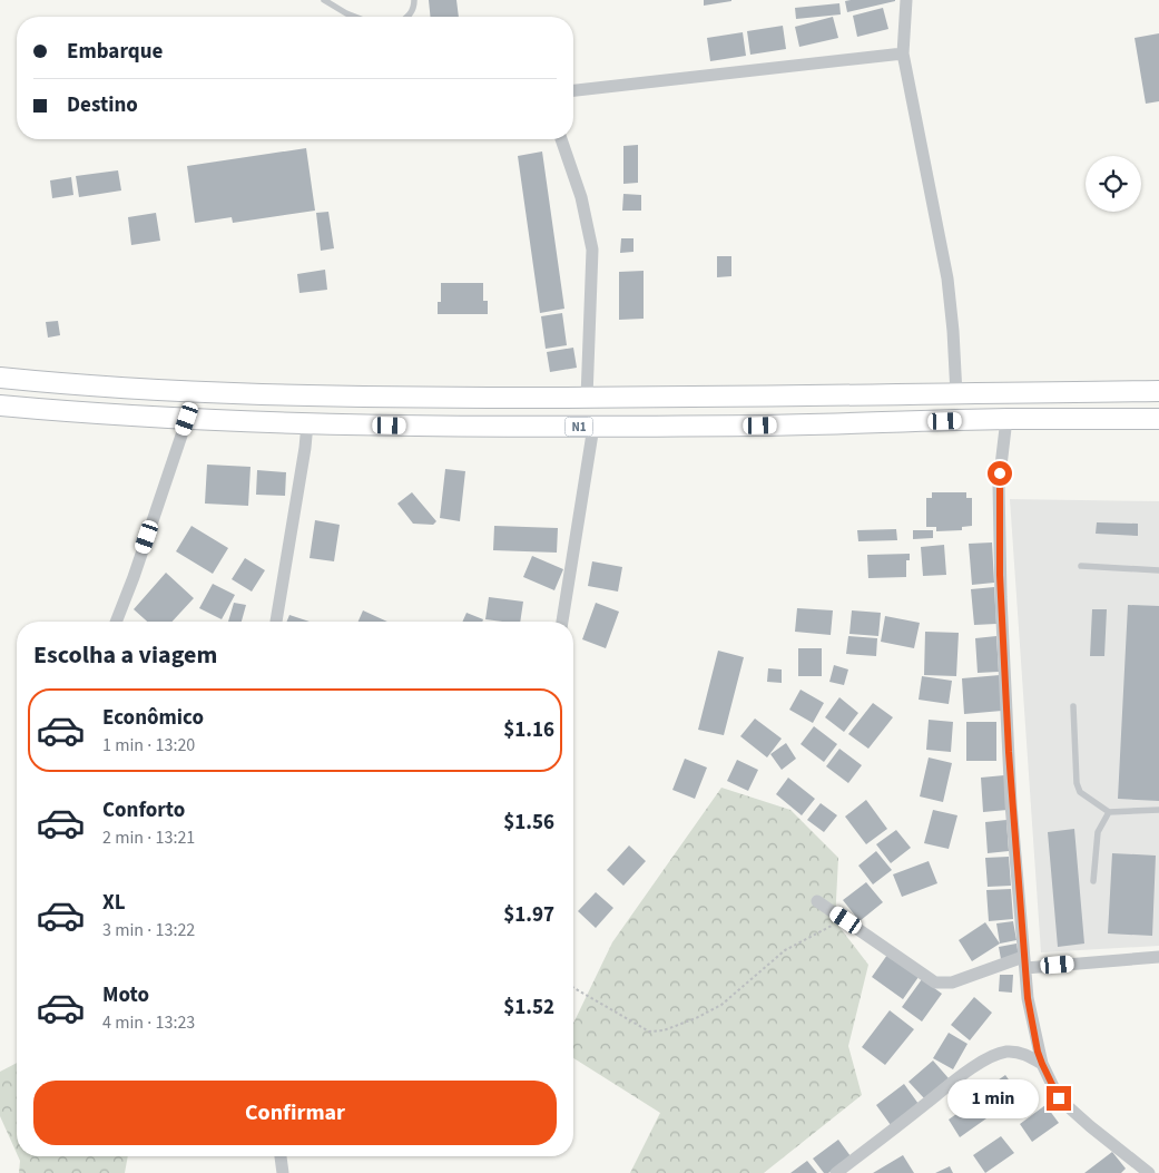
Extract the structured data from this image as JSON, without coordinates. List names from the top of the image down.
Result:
{
  "streets": {
    "main road": ["N1"]
  },
  "page": {
    "banner": ["Embarque", "Destino"],
    "heading": "Escolha a viagem",
    "list": [
      {
        "name": "Econômico",
        "note": "1 min · 13:20",
        "value": "$1.16"
      },
      {
        "name": "Conforto",
        "note": "2 min · 13:21",
        "value": "$1.56"
      },
      {
        "name": "XL",
        "note": "3 min · 13:22",
        "value": "$1.97"
      },
      {
        "name": "Moto",
        "note": "4 min · 13:23",
        "value": "$1.52"
      }
    ],
    "buttons": "Confirmar",
    "bubble": "1 min"
  }
}
